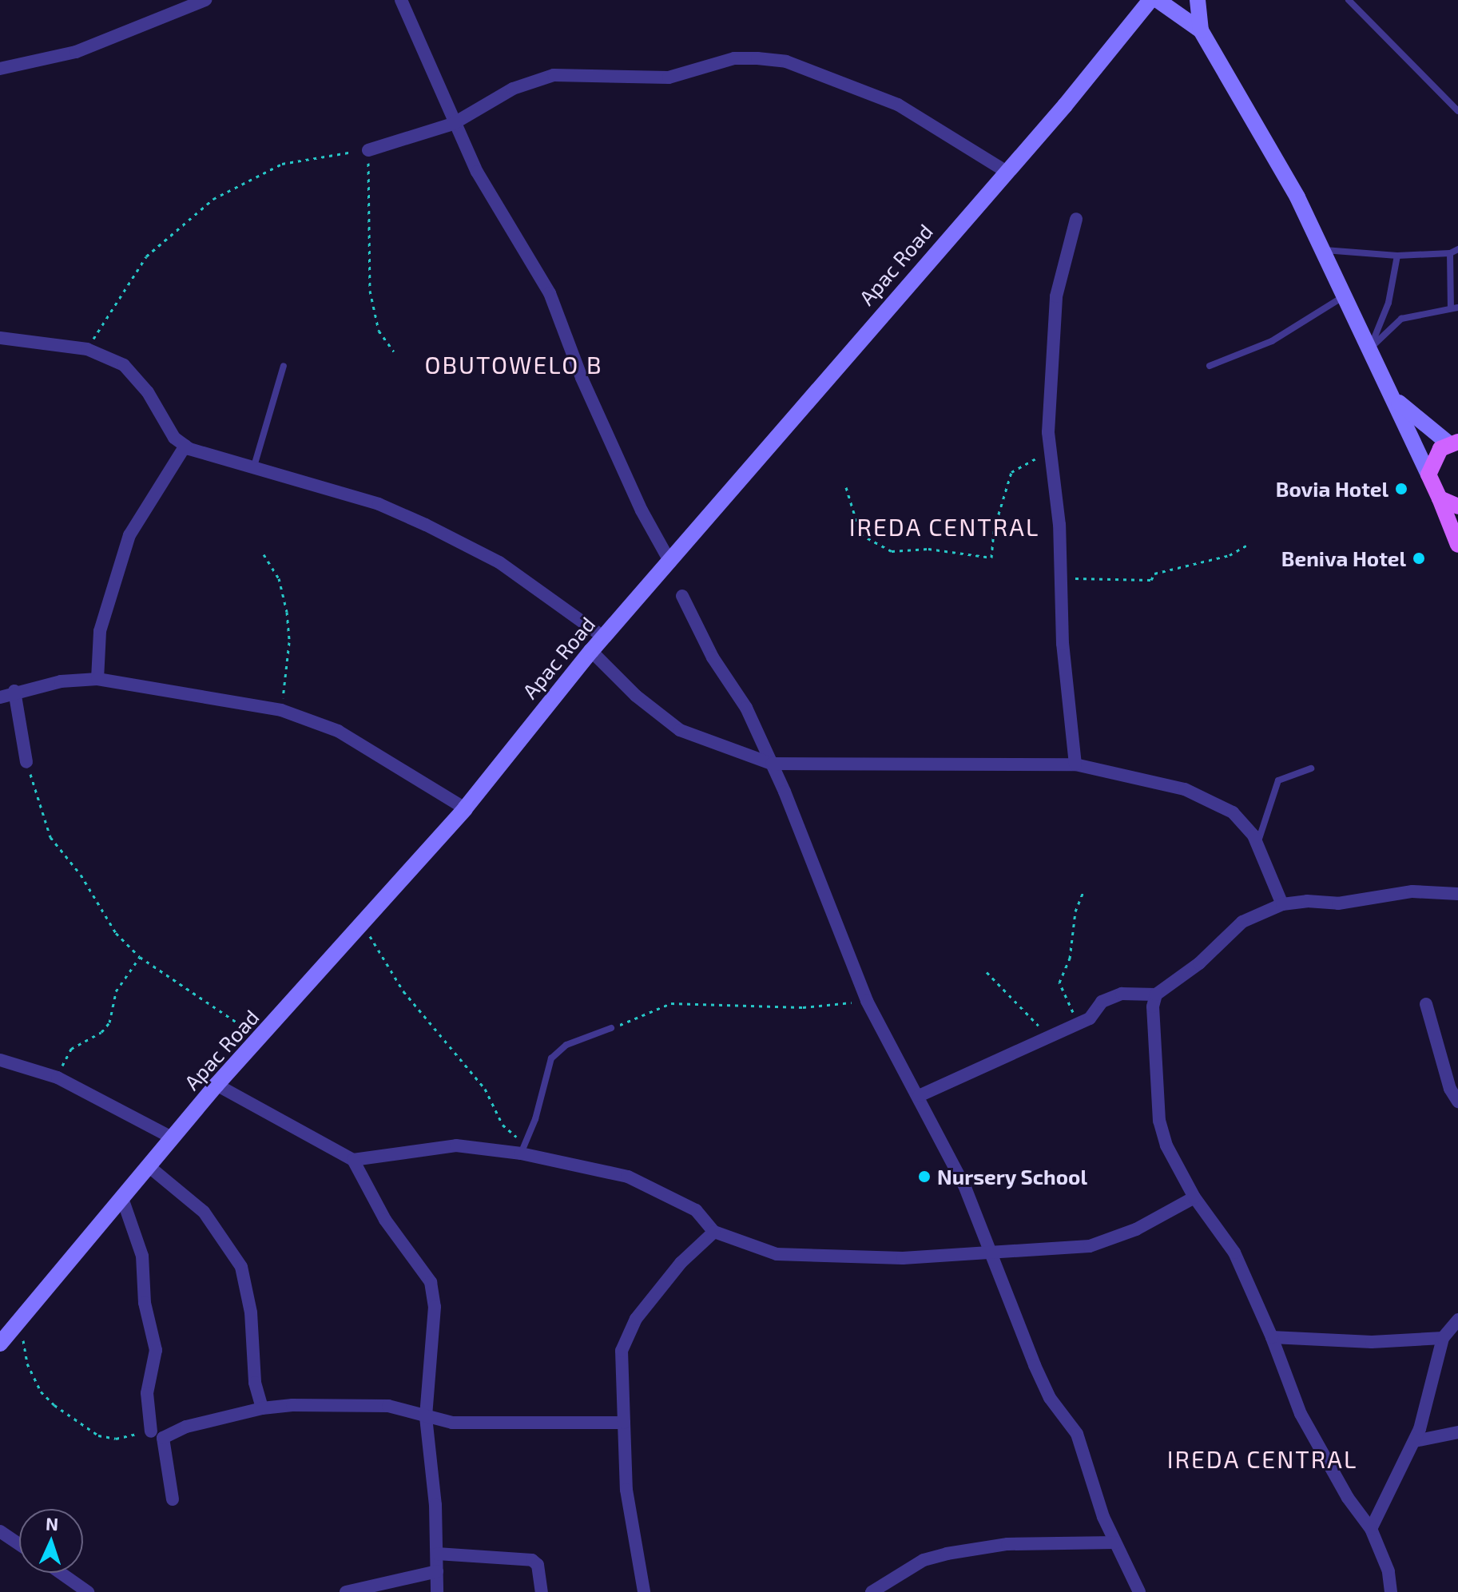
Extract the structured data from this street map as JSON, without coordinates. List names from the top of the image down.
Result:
{
  "streets": {
    "main road": ["Apac Road"]
  },
  "districts": ["OBUTOWELO B", "IREDA CENTRAL", "IREDA CENTRAL"],
  "places": ["Bovia Hotel", "Beniva Hotel", "Nursery School"],
  "north": "top"
}
